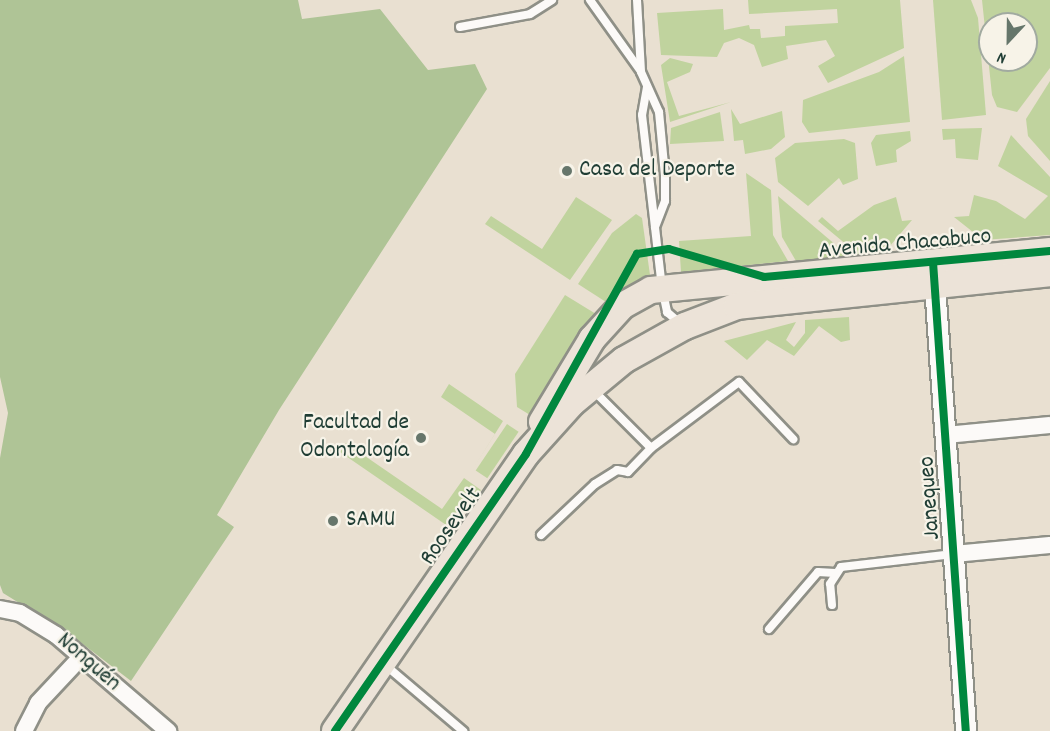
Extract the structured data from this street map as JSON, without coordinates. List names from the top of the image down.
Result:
{
  "streets": {
    "main road": ["Avenida Chacabuco", "Roosevelt"],
    "street": ["Janequeo", "Nonguén"]
  },
  "crossings": [
    ["Avenida Chacabuco", "Janequeo"],
    ["Avenida Chacabuco", "Roosevelt"]
  ],
  "places": ["Casa del Deporte", "Facultad de Odontología", "SAMU"],
  "north": "bottom"
}
